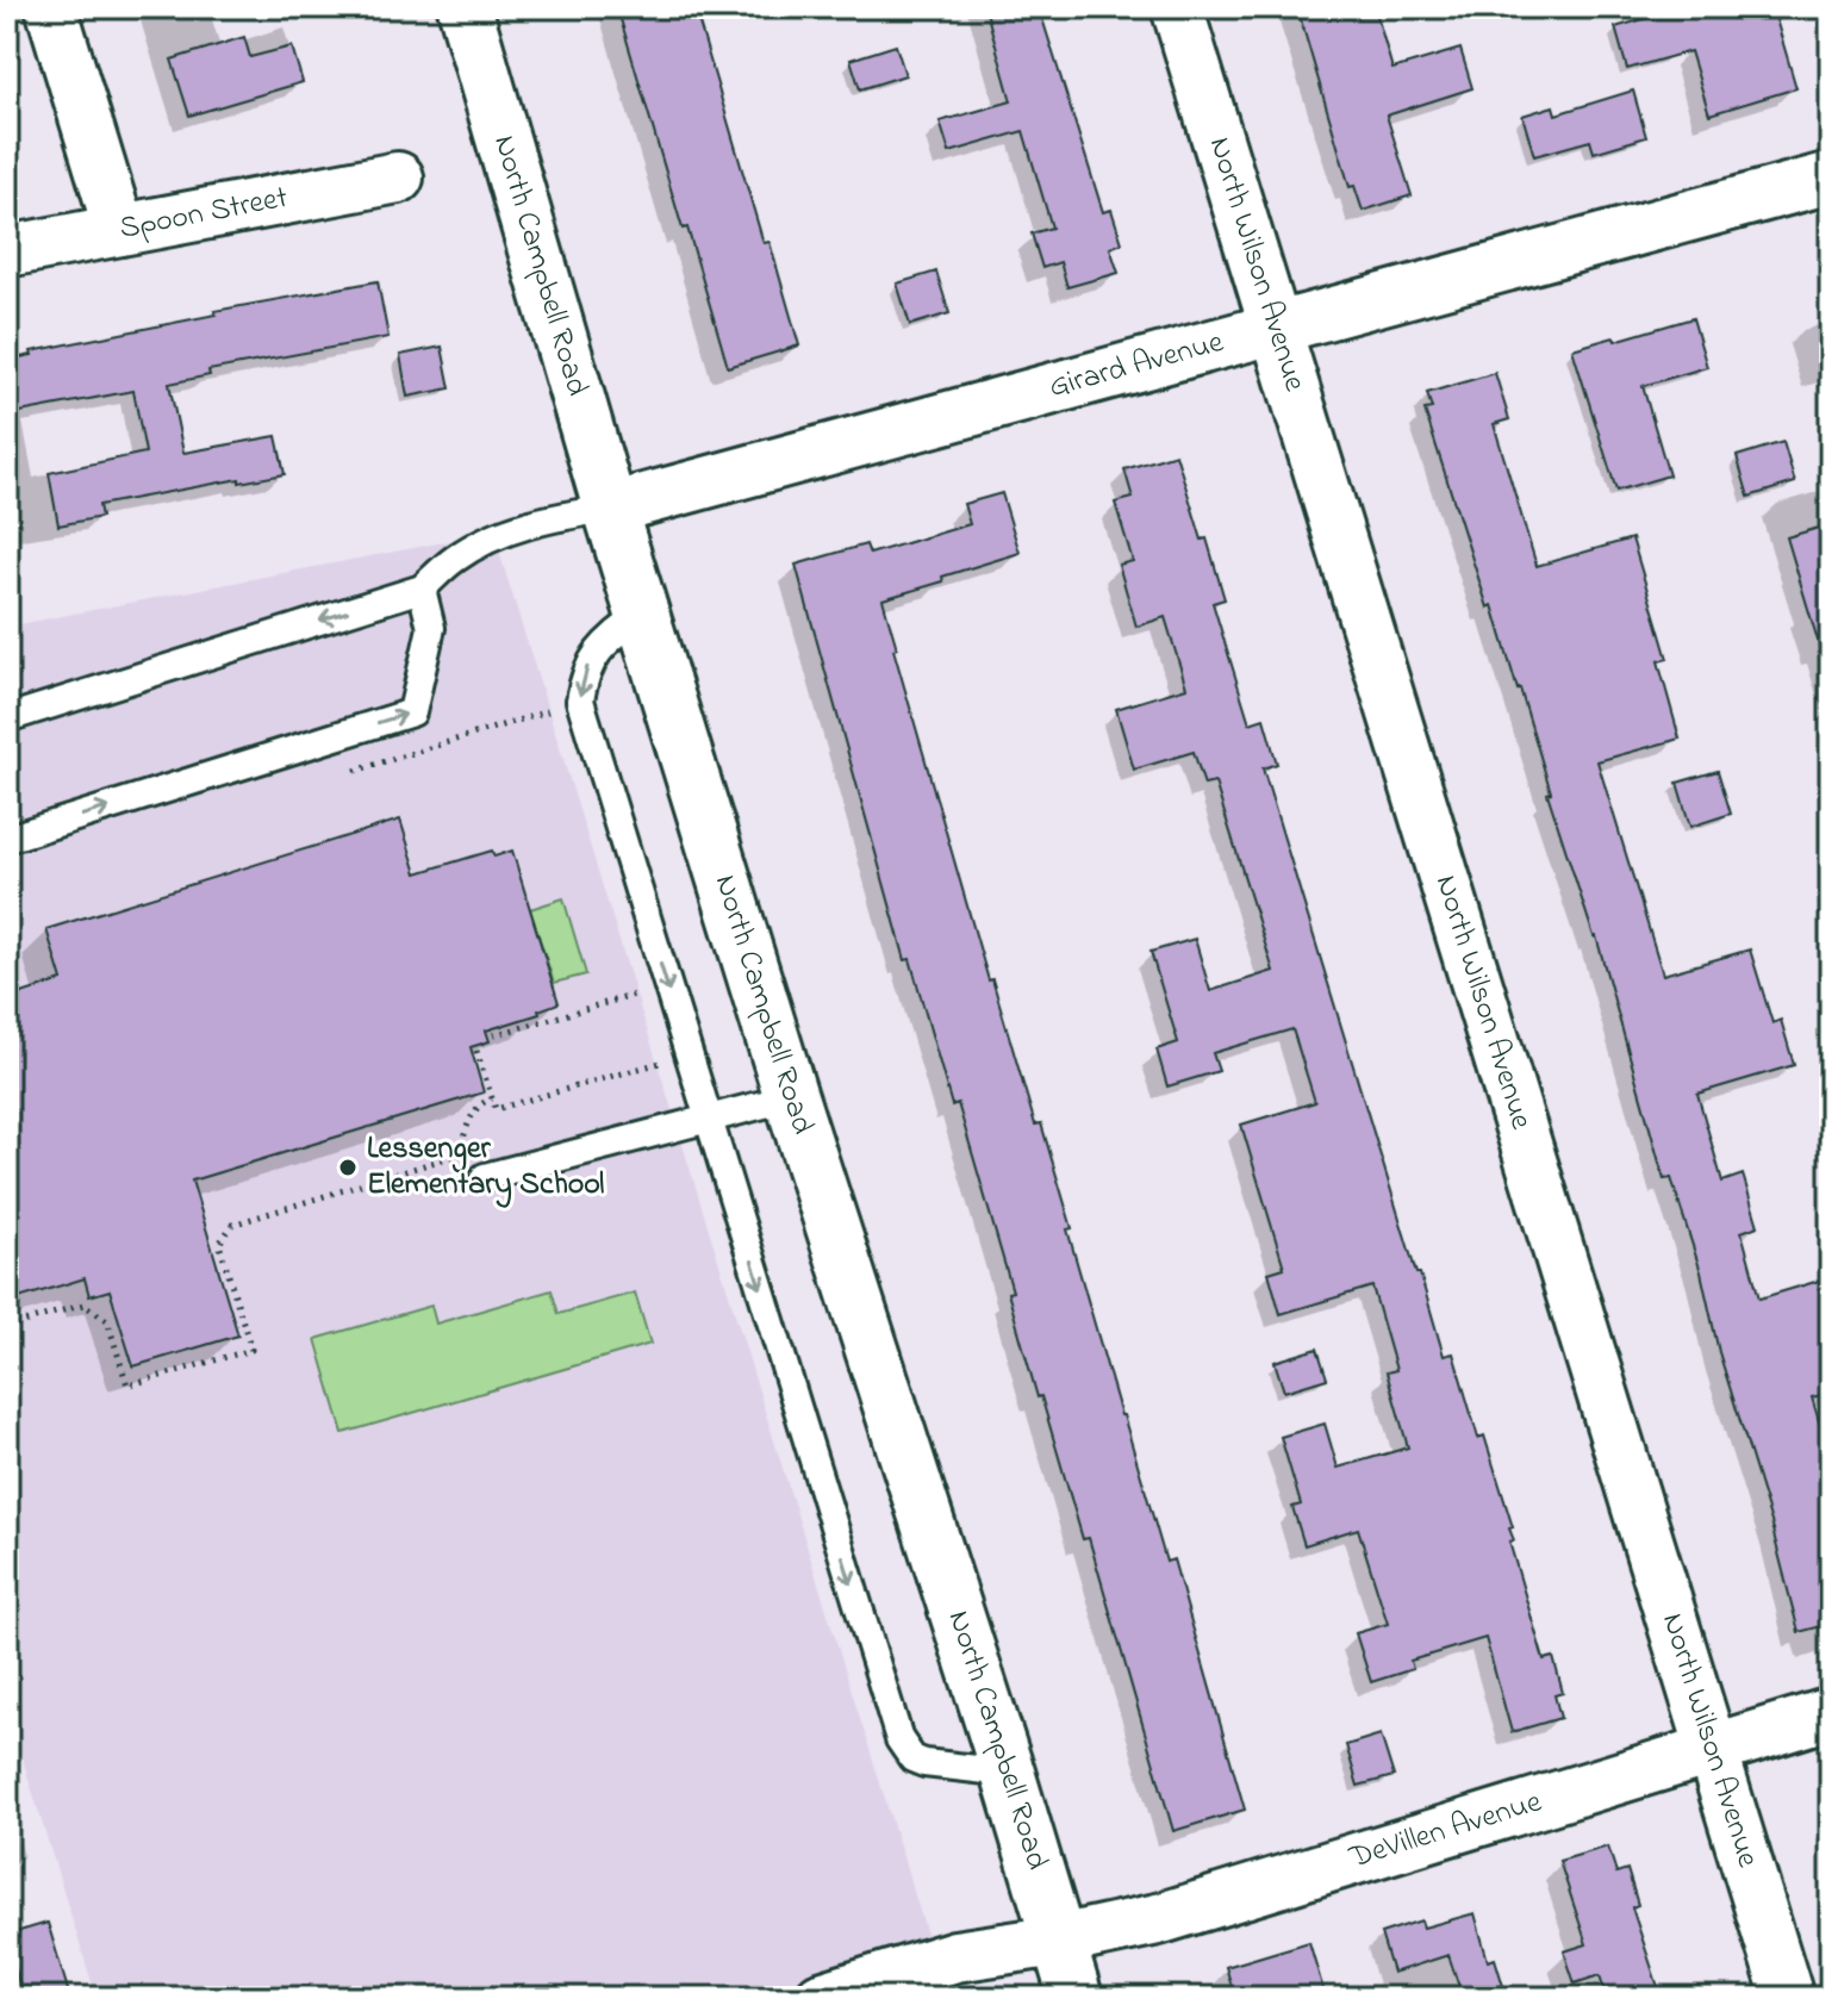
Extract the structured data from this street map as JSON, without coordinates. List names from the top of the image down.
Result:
{
  "streets": {
    "street": [
      "Spoon Street",
      "North Wilson Avenue",
      "North Campbell Road",
      "Girard Avenue",
      "DeVillen Avenue"
    ]
  },
  "crossings": [
    ["North Wilson Avenue", "Girard Avenue"],
    ["North Wilson Avenue", "DeVillen Avenue"],
    ["North Campbell Road", "Girard Avenue"],
    ["North Campbell Road", "DeVillen Avenue"]
  ],
  "places": ["Lessenger Elementary School"]
}
